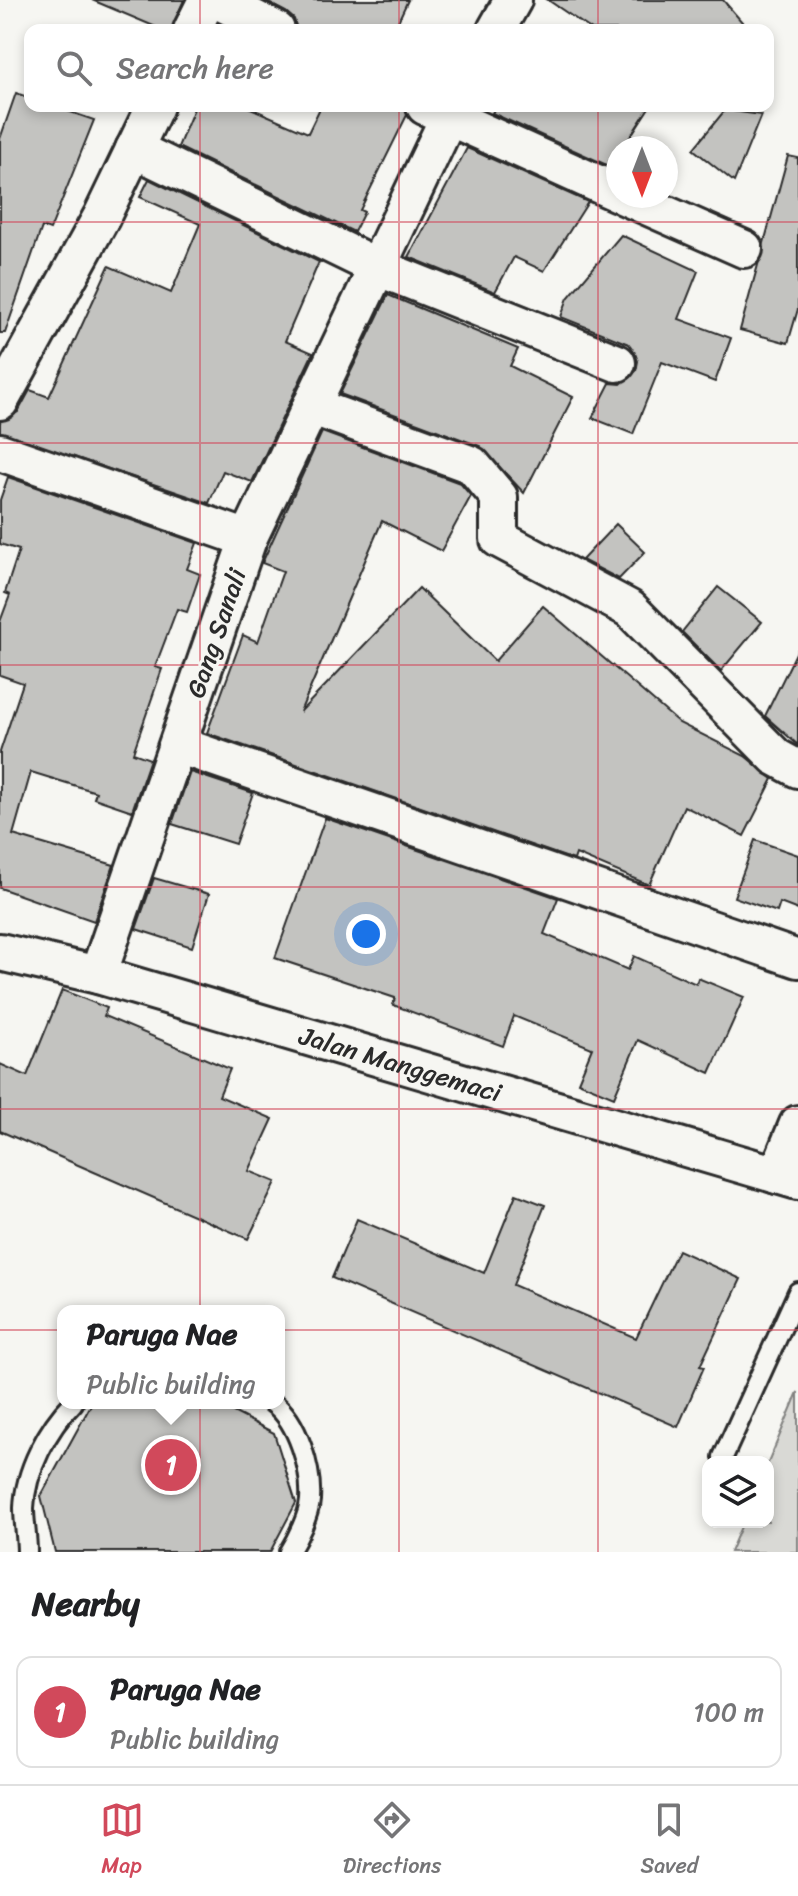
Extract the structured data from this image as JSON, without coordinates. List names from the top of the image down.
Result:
{
  "streets": {
    "street": ["Gang Sanali", "Jalan Manggemaci"]
  },
  "crossings": [
    ["Gang Sanali", "Jalan Manggemaci"]
  ],
  "north": "bottom",
  "page": {
    "search": "Search here",
    "popup": ["Paruga Nae", "Public building"],
    "pins": "1",
    "heading": "Nearby",
    "list": [
      {
        "mark": "1",
        "name": "Paruga Nae",
        "note": "Public building",
        "value": "100 m"
      }
    ],
    "nav": ["Map", "Directions", "Saved"]
  }
}
